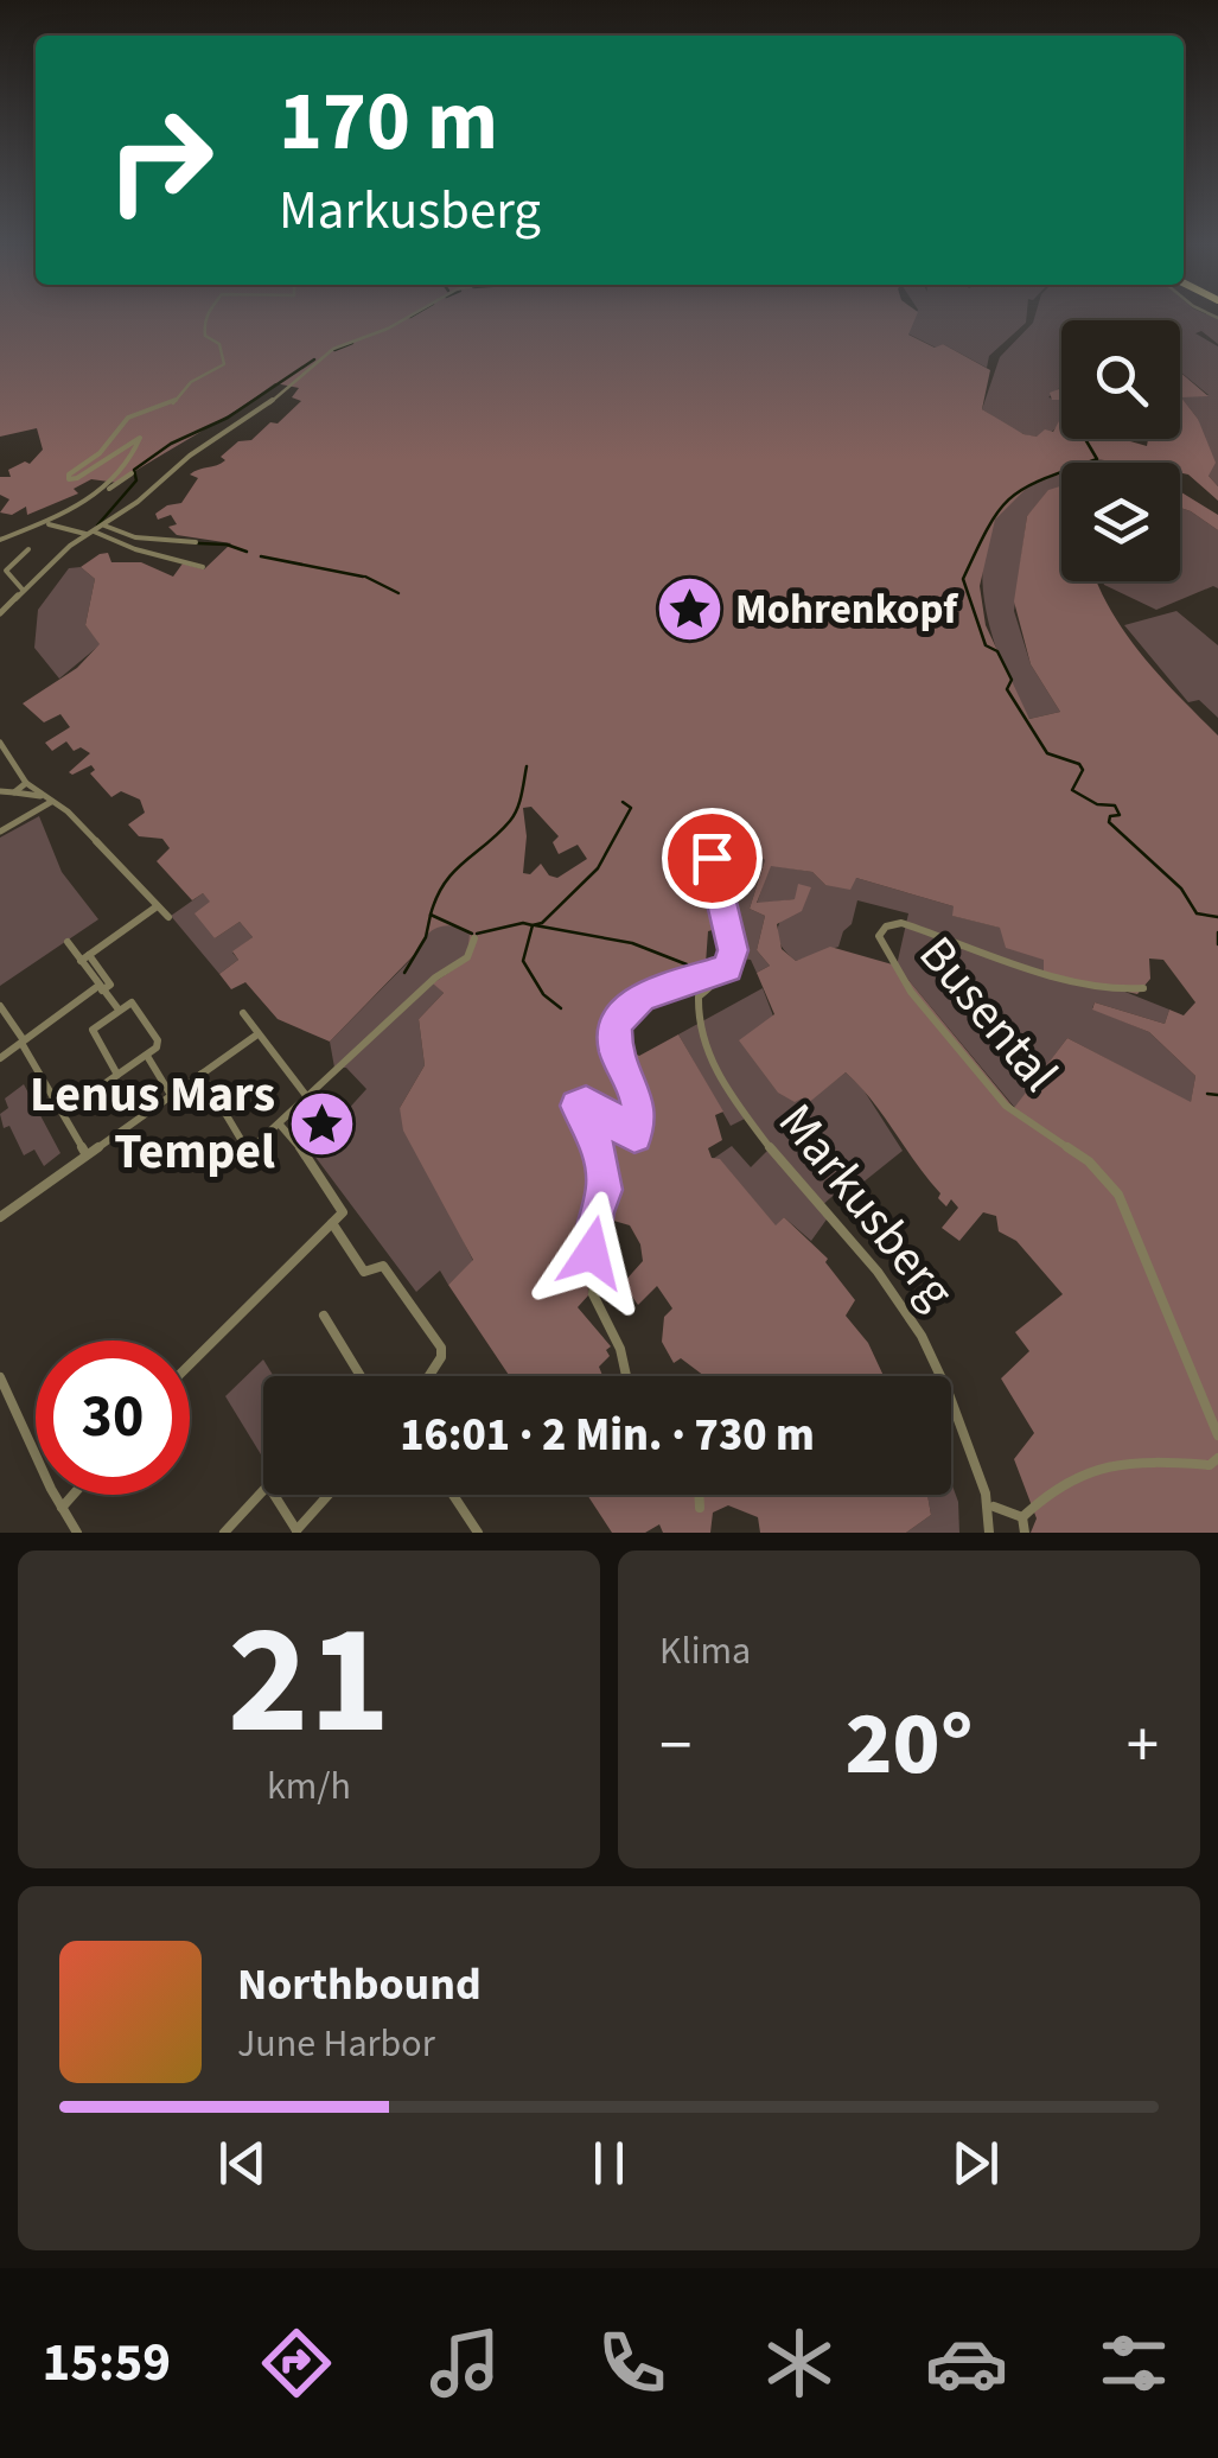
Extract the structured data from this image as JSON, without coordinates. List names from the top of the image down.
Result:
{
  "streets": {
    "street": ["Busental", "Markusberg"]
  },
  "places": {
    "place": ["Mohrenkopf", "Lenus Mars Tempel"]
  },
  "page": {
    "turn": ["170 m", "Markusberg"],
    "limit": "30",
    "trip": "16:01 · 2 Min. · 730 m",
    "tile": [
      ["21", "km/h"],
      "Klima"
    ],
    "heat": ["−", "20°", "+"],
    "song": ["Northbound", "June Harbor"],
    "tabs": "15:59"
  }
}
